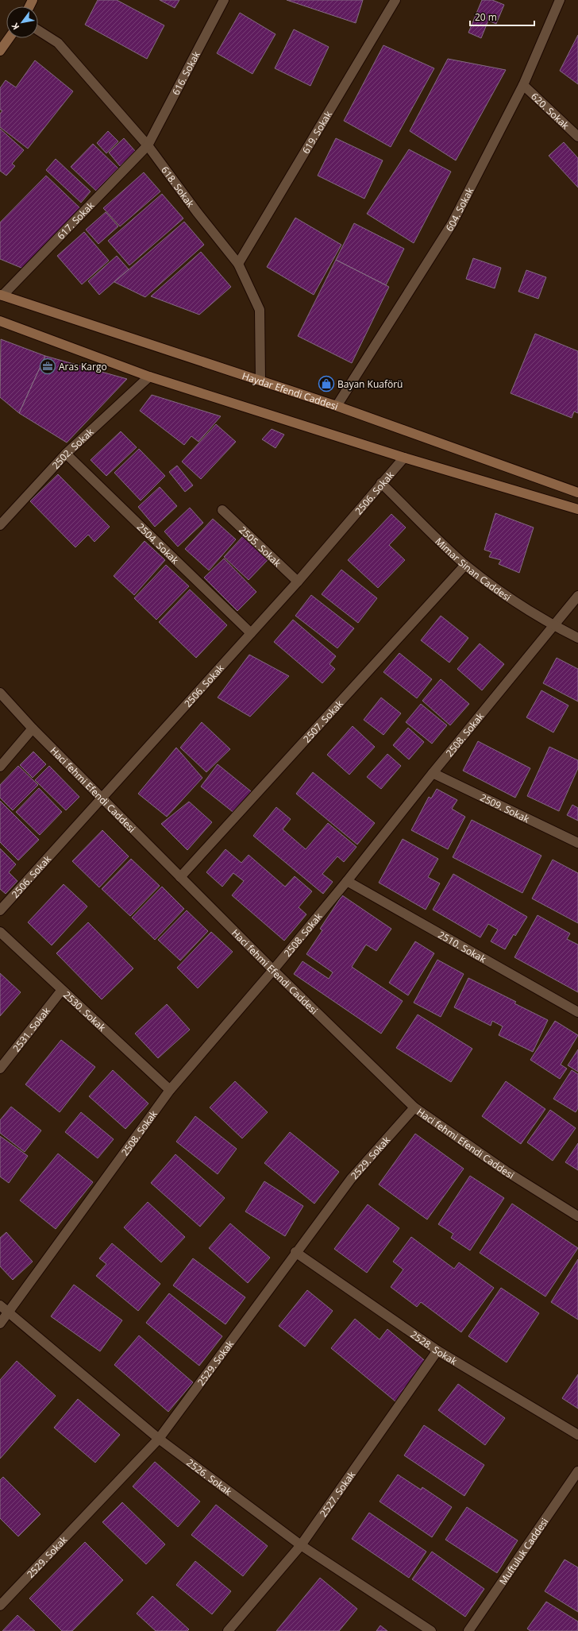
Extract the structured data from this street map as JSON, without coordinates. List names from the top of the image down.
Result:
{
  "streets": {
    "main road": ["Haydar Efendi Caddesi"],
    "street": [
      "616. Sokak",
      "620. Sokak",
      "619. Sokak",
      "618. Sokak",
      "604. Sokak",
      "617. Sokak",
      "2502. Sokak",
      "2506. Sokak",
      "2504. Sokak",
      "2505. Sokak",
      "Mimar Sinan Caddesi",
      "2507. Sokak",
      "2508. Sokak",
      "Haci fehmi Efendi Caddesi",
      "2509. Sokak",
      "2510. Sokak",
      "2530. Sokak",
      "2531. Sokak",
      "2529. Sokak",
      "2528. Sokak",
      "2526. Sokak",
      "2527. Sokak",
      "Muftuluk Caddesi"
    ]
  },
  "crossings": [
    ["616. Sokak", "618. Sokak"],
    ["616. Sokak", "617. Sokak"],
    ["620. Sokak", "604. Sokak"],
    ["619. Sokak", "618. Sokak"],
    ["618. Sokak", "617. Sokak"],
    ["618. Sokak", "Haydar Efendi Caddesi"],
    ["604. Sokak", "Haydar Efendi Caddesi"],
    ["617. Sokak", "Haydar Efendi Caddesi"],
    ["2502. Sokak", "2504. Sokak"],
    ["2506. Sokak", "2504. Sokak"],
    ["2506. Sokak", "2505. Sokak"],
    ["2506. Sokak", "Mimar Sinan Caddesi"],
    ["2506. Sokak", "Haci fehmi Efendi Caddesi"],
    ["Mimar Sinan Caddesi", "2507. Sokak"],
    ["Mimar Sinan Caddesi", "2508. Sokak"],
    ["2507. Sokak", "Haci fehmi Efendi Caddesi"],
    ["2508. Sokak", "Haci fehmi Efendi Caddesi"],
    ["2508. Sokak", "2509. Sokak"],
    ["2508. Sokak", "2510. Sokak"],
    ["2508. Sokak", "2530. Sokak"],
    ["2508. Sokak", "2526. Sokak"],
    ["Haci fehmi Efendi Caddesi", "2529. Sokak"],
    ["2530. Sokak", "2531. Sokak"],
    ["2529. Sokak", "2528. Sokak"],
    ["2529. Sokak", "2526. Sokak"],
    ["2528. Sokak", "2527. Sokak"],
    ["2526. Sokak", "2527. Sokak"]
  ],
  "places": {
    "office": ["Aras Kargo"],
    "shop": ["Bayan Kuaförü"]
  },
  "scale_bar": "20 m",
  "north": "bottom left"
}
